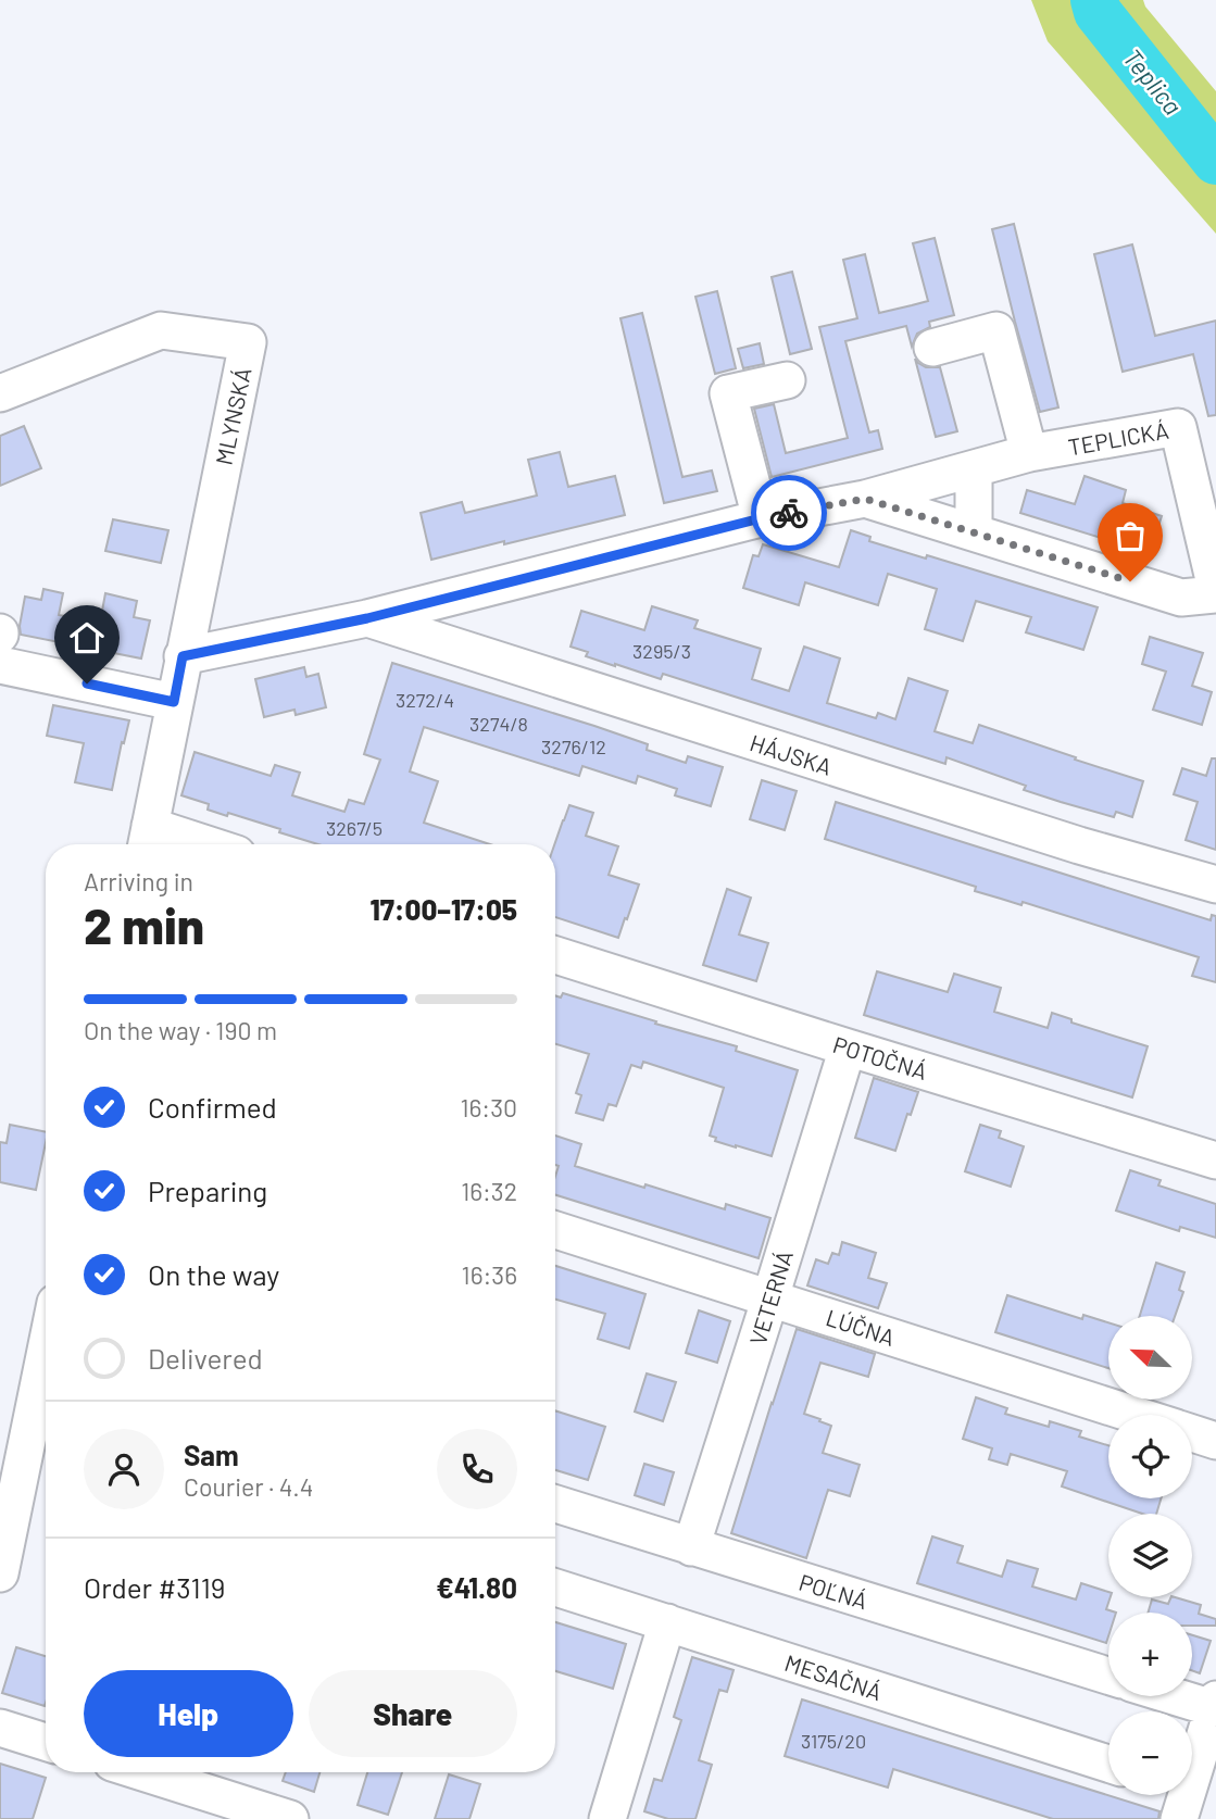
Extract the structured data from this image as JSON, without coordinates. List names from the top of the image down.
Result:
{
  "streets": {
    "street": [
      "MLYNSKÁ",
      "TEPLICKÁ",
      "HÁJSKA",
      "POTOČNÁ",
      "VETERNÁ",
      "LÚČNA",
      "POĽNÁ",
      "MESAČNÁ"
    ]
  },
  "crossings": [
    ["MLYNSKÁ", "TEPLICKÁ"],
    ["TEPLICKÁ", "HÁJSKA"],
    ["POTOČNÁ", "VETERNÁ"],
    ["VETERNÁ", "LÚČNA"],
    ["VETERNÁ", "POĽNÁ"]
  ],
  "water": ["Teplica"],
  "house_numbers": [
    "3295/3",
    "3272/4",
    "3274/8",
    "3276/12",
    "3267/5",
    "3175/20"
  ],
  "north": "top left",
  "page": {
    "heading": ["2 min", "Arriving in", "17:00–17:05"],
    "panel": [
      "Sam",
      "Courier · 4.4",
      "Order #3119",
      "€41.80"
    ],
    "bar": "On the way · 190 m",
    "list": [
      ["Confirmed", "16:30"],
      ["Preparing", "16:32"],
      ["On the way", "16:36"],
      "Delivered"
    ],
    "map_buttons": ["+", "−"],
    "buttons": ["Help", "Share"]
  }
}
